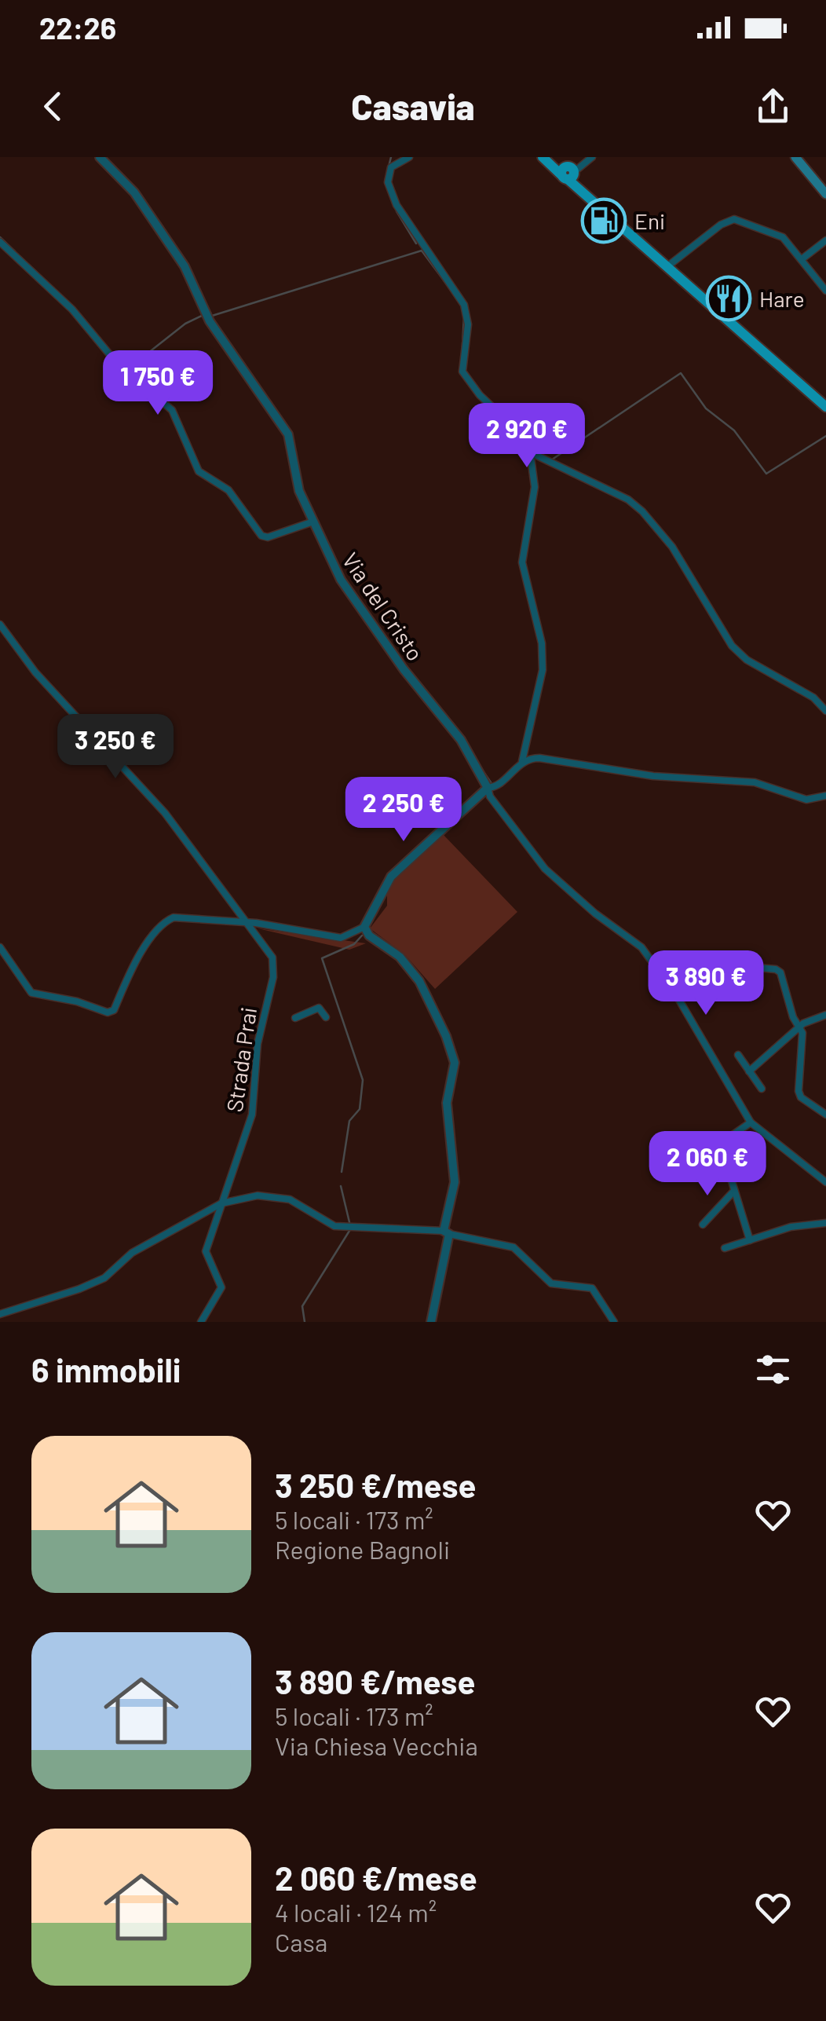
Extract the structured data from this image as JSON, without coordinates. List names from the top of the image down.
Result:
{
  "streets": {
    "street": ["Via del Cristo", "Strada Prai"]
  },
  "places": {
    "fuel station": ["Eni"],
    "restaurant": ["Hare"]
  },
  "page": {
    "status": "22:26",
    "header": "Casavia",
    "price": [
      "1 750 €",
      "2 920 €",
      "3 250 €",
      "2 250 €",
      "3 890 €",
      "2 060 €"
    ],
    "heading": "6 immobili",
    "list": [
      {
        "name": "3 250 €/mese",
        "note": "5 locali · 173 m² · Regione Bagnoli"
      },
      {
        "name": "3 890 €/mese",
        "note": "5 locali · 173 m² · Via Chiesa Vecchia"
      },
      {
        "name": "2 060 €/mese",
        "note": "4 locali · 124 m² · Casa"
      }
    ]
  }
}
